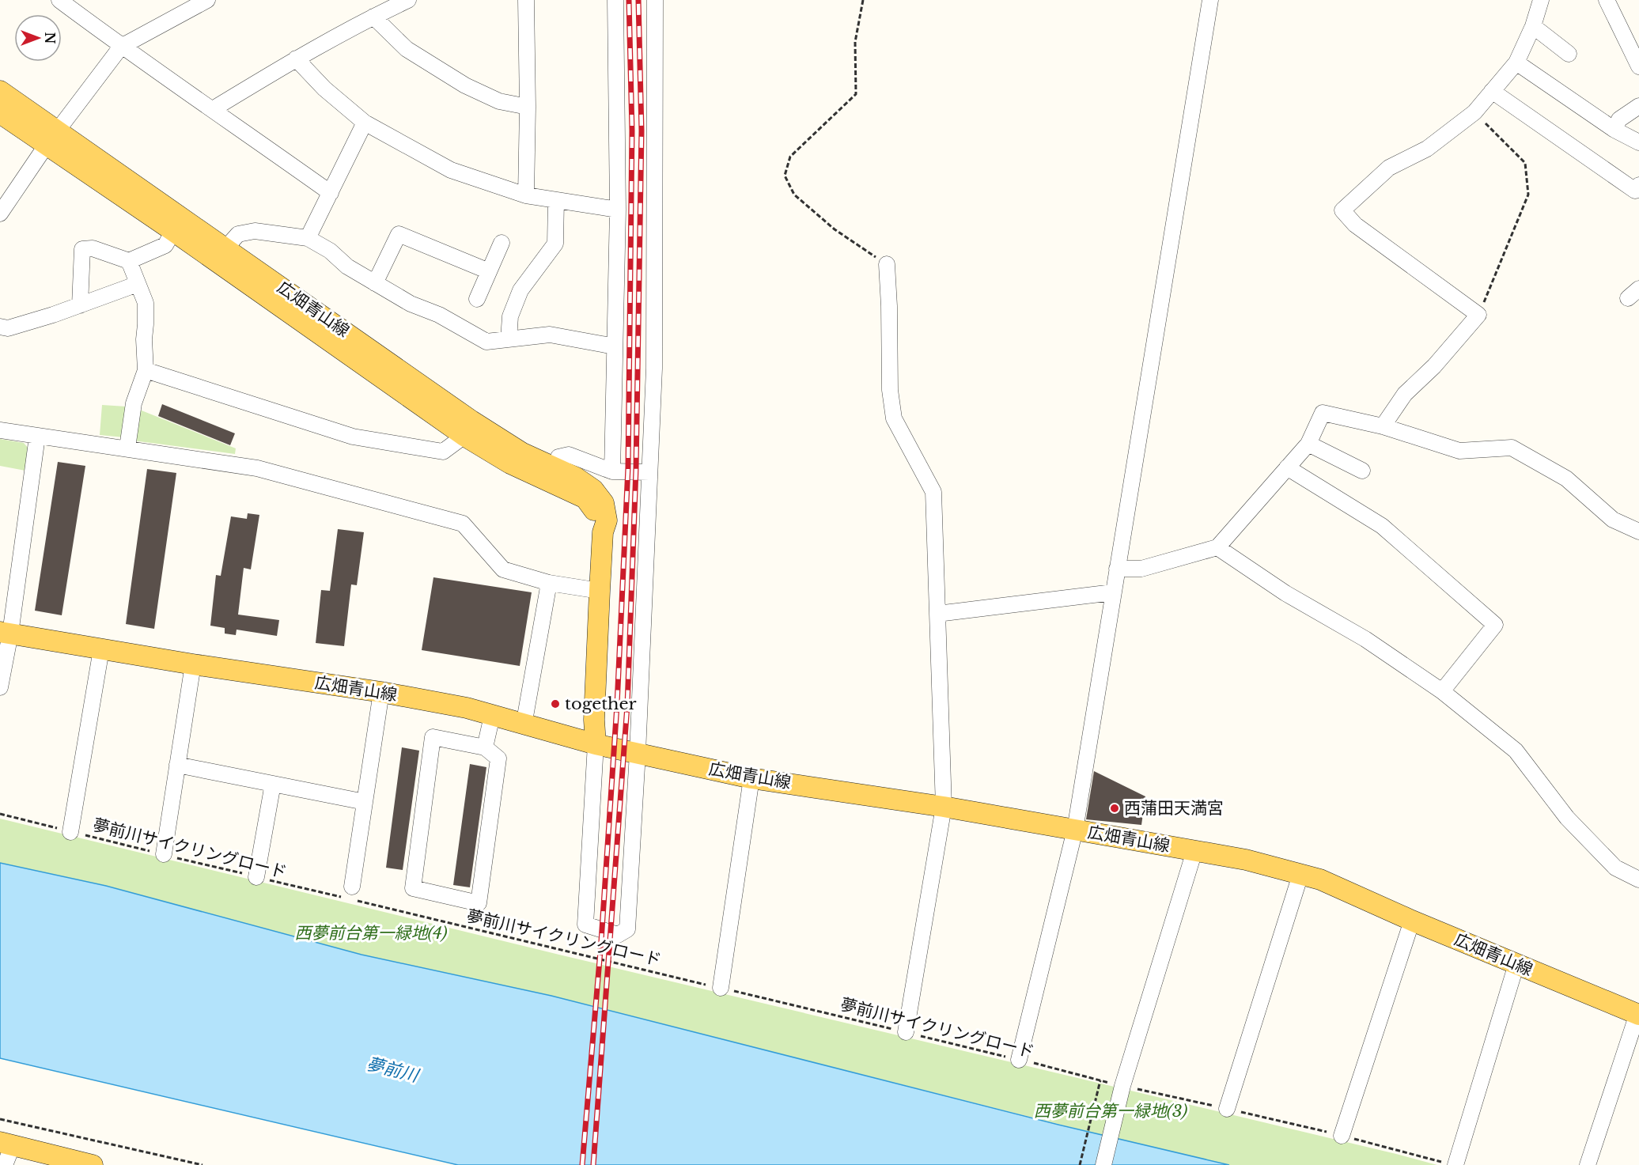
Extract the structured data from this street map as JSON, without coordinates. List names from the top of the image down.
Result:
{
  "streets": {
    "main road": ["広畑青山線"],
    "path": ["夢前川サイクリングロード"]
  },
  "water": ["夢前川"],
  "parks": ["西夢前台第一緑地(4)", "西夢前台第一緑地(3)"],
  "places": ["together", "西蒲田天満宮"],
  "north": "right"
}
